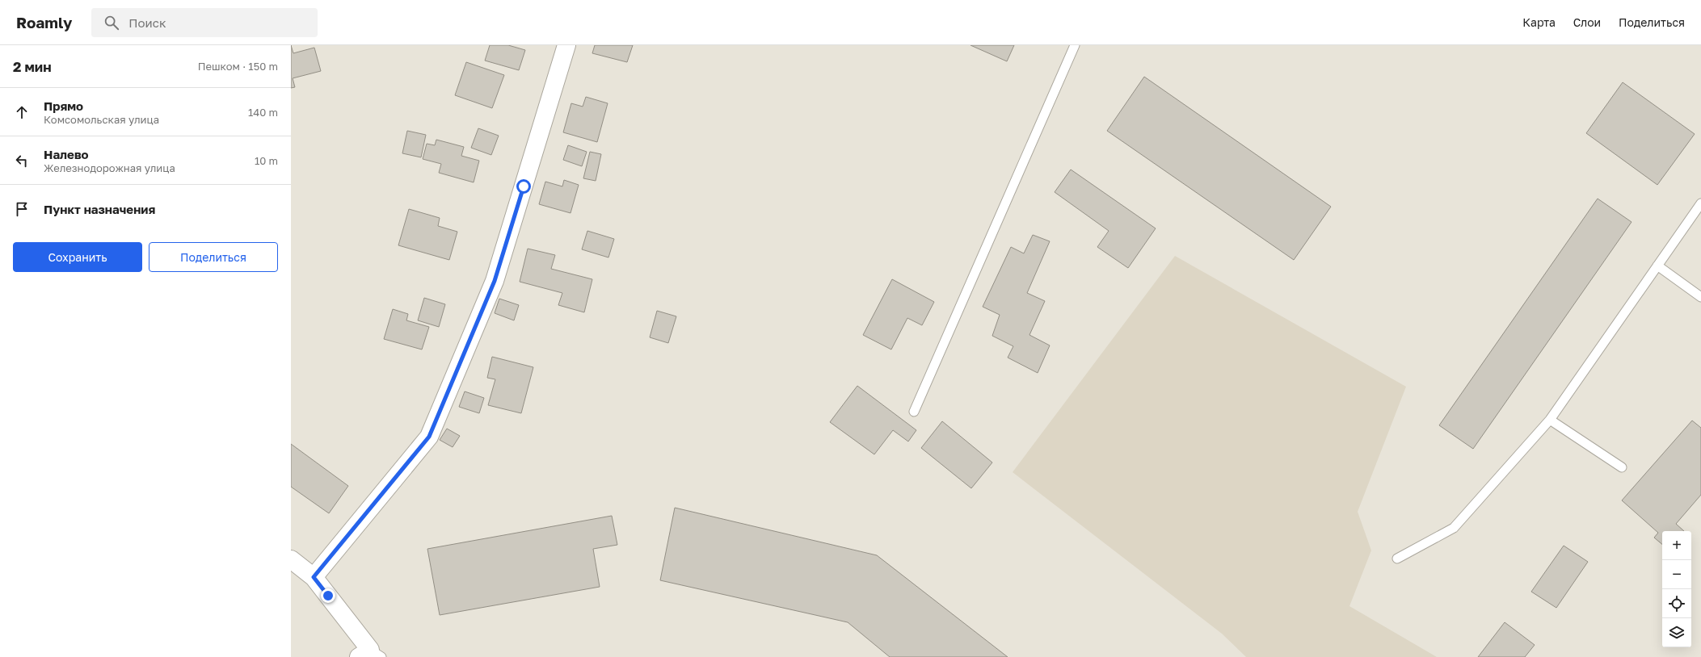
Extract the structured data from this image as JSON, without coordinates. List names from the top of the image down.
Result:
{
  "page": {
    "header": "Roamly",
    "search": "Поиск",
    "nav": ["Карта", "Слои", "Поделиться"],
    "heading": ["2 мин", "Пешком · 150 m"],
    "list": [
      ["Прямо", "Комсомольская улица", "140 m"],
      ["Налево", "Железнодорожная улица", "10 m"],
      "Пункт назначения"
    ],
    "buttons": ["Сохранить", "Поделиться"],
    "map_buttons": ["+", "−"]
  }
}
